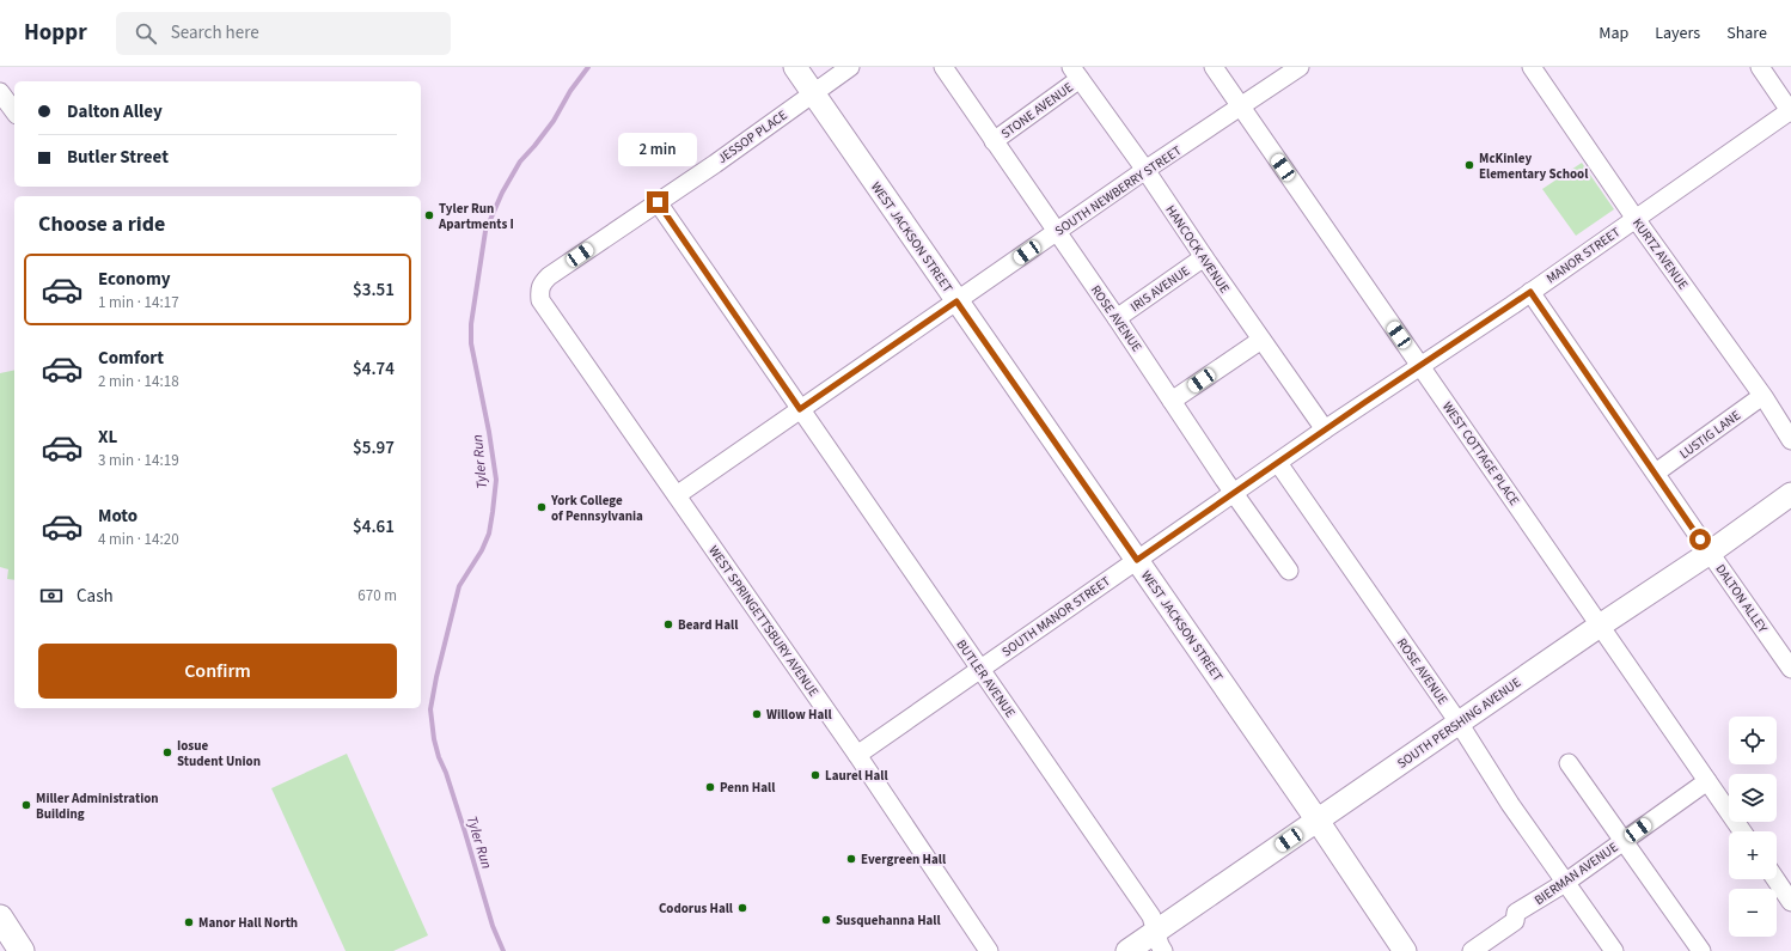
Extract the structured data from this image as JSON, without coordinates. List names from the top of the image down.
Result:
{
  "streets": {
    "street": [
      "STONE AVENUE",
      "JESSOP PLACE",
      "SOUTH NEWBERRY STREET",
      "WEST JACKSON STREET",
      "HANCOCK AVENUE",
      "KURTZ AVENUE",
      "MANOR STREET",
      "IRIS AVENUE",
      "ROSE AVENUE",
      "LUSTIG LANE",
      "WEST COTTAGE PLACE",
      "DALTON ALLEY",
      "SOUTH MANOR STREET",
      "WEST SPRINGETTSBURY AVENUE",
      "BUTLER AVENUE",
      "SOUTH PERSHING AVENUE",
      "BIERMAN AVENUE"
    ]
  },
  "crossings": [
    ["STONE AVENUE", "HANCOCK AVENUE"],
    ["STONE AVENUE", "ROSE AVENUE"],
    ["JESSOP PLACE", "WEST JACKSON STREET"],
    ["JESSOP PLACE", "WEST SPRINGETTSBURY AVENUE"],
    ["JESSOP PLACE", "BUTLER AVENUE"],
    ["SOUTH NEWBERRY STREET", "WEST JACKSON STREET"],
    ["SOUTH NEWBERRY STREET", "HANCOCK AVENUE"],
    ["SOUTH NEWBERRY STREET", "ROSE AVENUE"],
    ["SOUTH NEWBERRY STREET", "WEST COTTAGE PLACE"],
    ["SOUTH NEWBERRY STREET", "WEST SPRINGETTSBURY AVENUE"],
    ["SOUTH NEWBERRY STREET", "BUTLER AVENUE"],
    ["WEST JACKSON STREET", "MANOR STREET"],
    ["WEST JACKSON STREET", "SOUTH MANOR STREET"],
    ["WEST JACKSON STREET", "SOUTH PERSHING AVENUE"],
    ["HANCOCK AVENUE", "MANOR STREET"],
    ["HANCOCK AVENUE", "IRIS AVENUE"],
    ["KURTZ AVENUE", "MANOR STREET"],
    ["KURTZ AVENUE", "LUSTIG LANE"],
    ["MANOR STREET", "ROSE AVENUE"],
    ["MANOR STREET", "WEST COTTAGE PLACE"],
    ["MANOR STREET", "DALTON ALLEY"],
    ["MANOR STREET", "SOUTH MANOR STREET"],
    ["IRIS AVENUE", "ROSE AVENUE"],
    ["ROSE AVENUE", "SOUTH PERSHING AVENUE"],
    ["ROSE AVENUE", "BIERMAN AVENUE"],
    ["LUSTIG LANE", "DALTON ALLEY"],
    ["WEST COTTAGE PLACE", "SOUTH PERSHING AVENUE"],
    ["WEST COTTAGE PLACE", "BIERMAN AVENUE"],
    ["DALTON ALLEY", "SOUTH PERSHING AVENUE"],
    ["SOUTH MANOR STREET", "WEST SPRINGETTSBURY AVENUE"],
    ["SOUTH MANOR STREET", "BUTLER AVENUE"],
    ["BUTLER AVENUE", "SOUTH PERSHING AVENUE"]
  ],
  "water": ["Tyler Run"],
  "places": [
    "McKinley Elementary School",
    "Tyler Run Apartments I",
    "York College of Pennsylvania",
    "Beard Hall",
    "Willow Hall",
    "Iosue Student Union",
    "Laurel Hall",
    "Penn Hall",
    "Miller Administration Building",
    "Evergreen Hall",
    "Codorus Hall",
    "Susquehanna Hall",
    "Manor Hall North"
  ],
  "page": {
    "header": "Hoppr",
    "search": "Search here",
    "nav": ["Map", "Layers", "Share"],
    "banner": ["Dalton Alley", "Butler Street"],
    "bubble": "2 min",
    "heading": "Choose a ride",
    "list": [
      {
        "name": "Economy",
        "note": "1 min · 14:17",
        "value": "$3.51"
      },
      {
        "name": "Comfort",
        "note": "2 min · 14:18",
        "value": "$4.74"
      },
      {
        "name": "XL",
        "note": "3 min · 14:19",
        "value": "$5.97"
      },
      {
        "name": "Moto",
        "note": "4 min · 14:20",
        "value": "$4.61"
      }
    ],
    "pay": ["Cash", "670 m"],
    "buttons": "Confirm",
    "map_buttons": ["+", "−"]
  }
}
